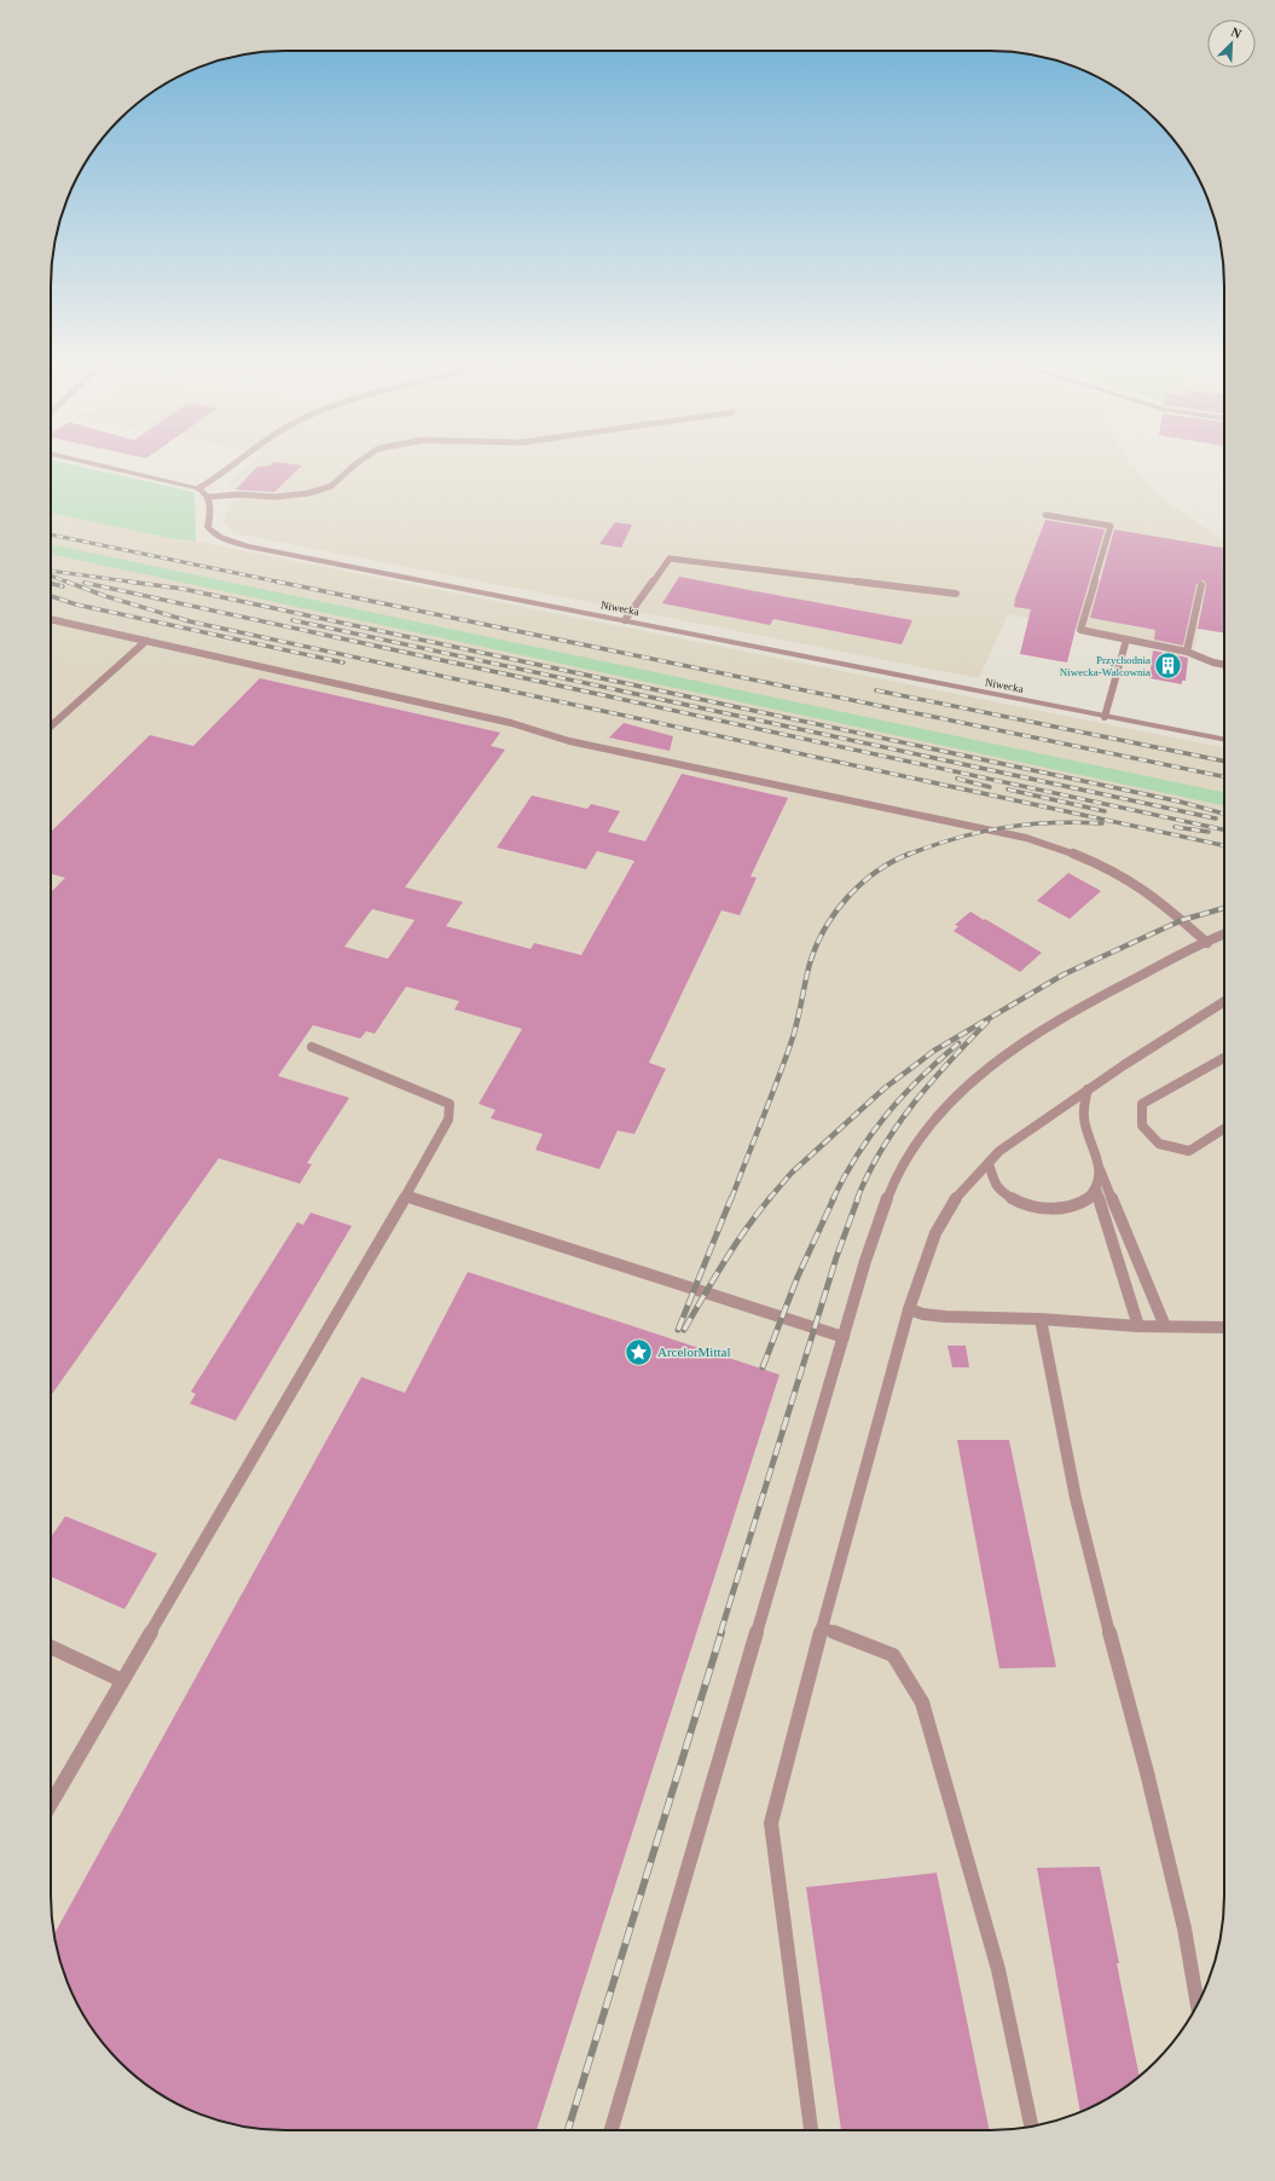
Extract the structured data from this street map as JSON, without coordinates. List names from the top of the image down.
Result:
{
  "streets": {
    "street": ["Niwecka"]
  },
  "places": {
    "building": ["Przychodnia Niwecka-Walcownia"],
    "place": ["ArcelorMittal"]
  },
  "north": "top right"
}
